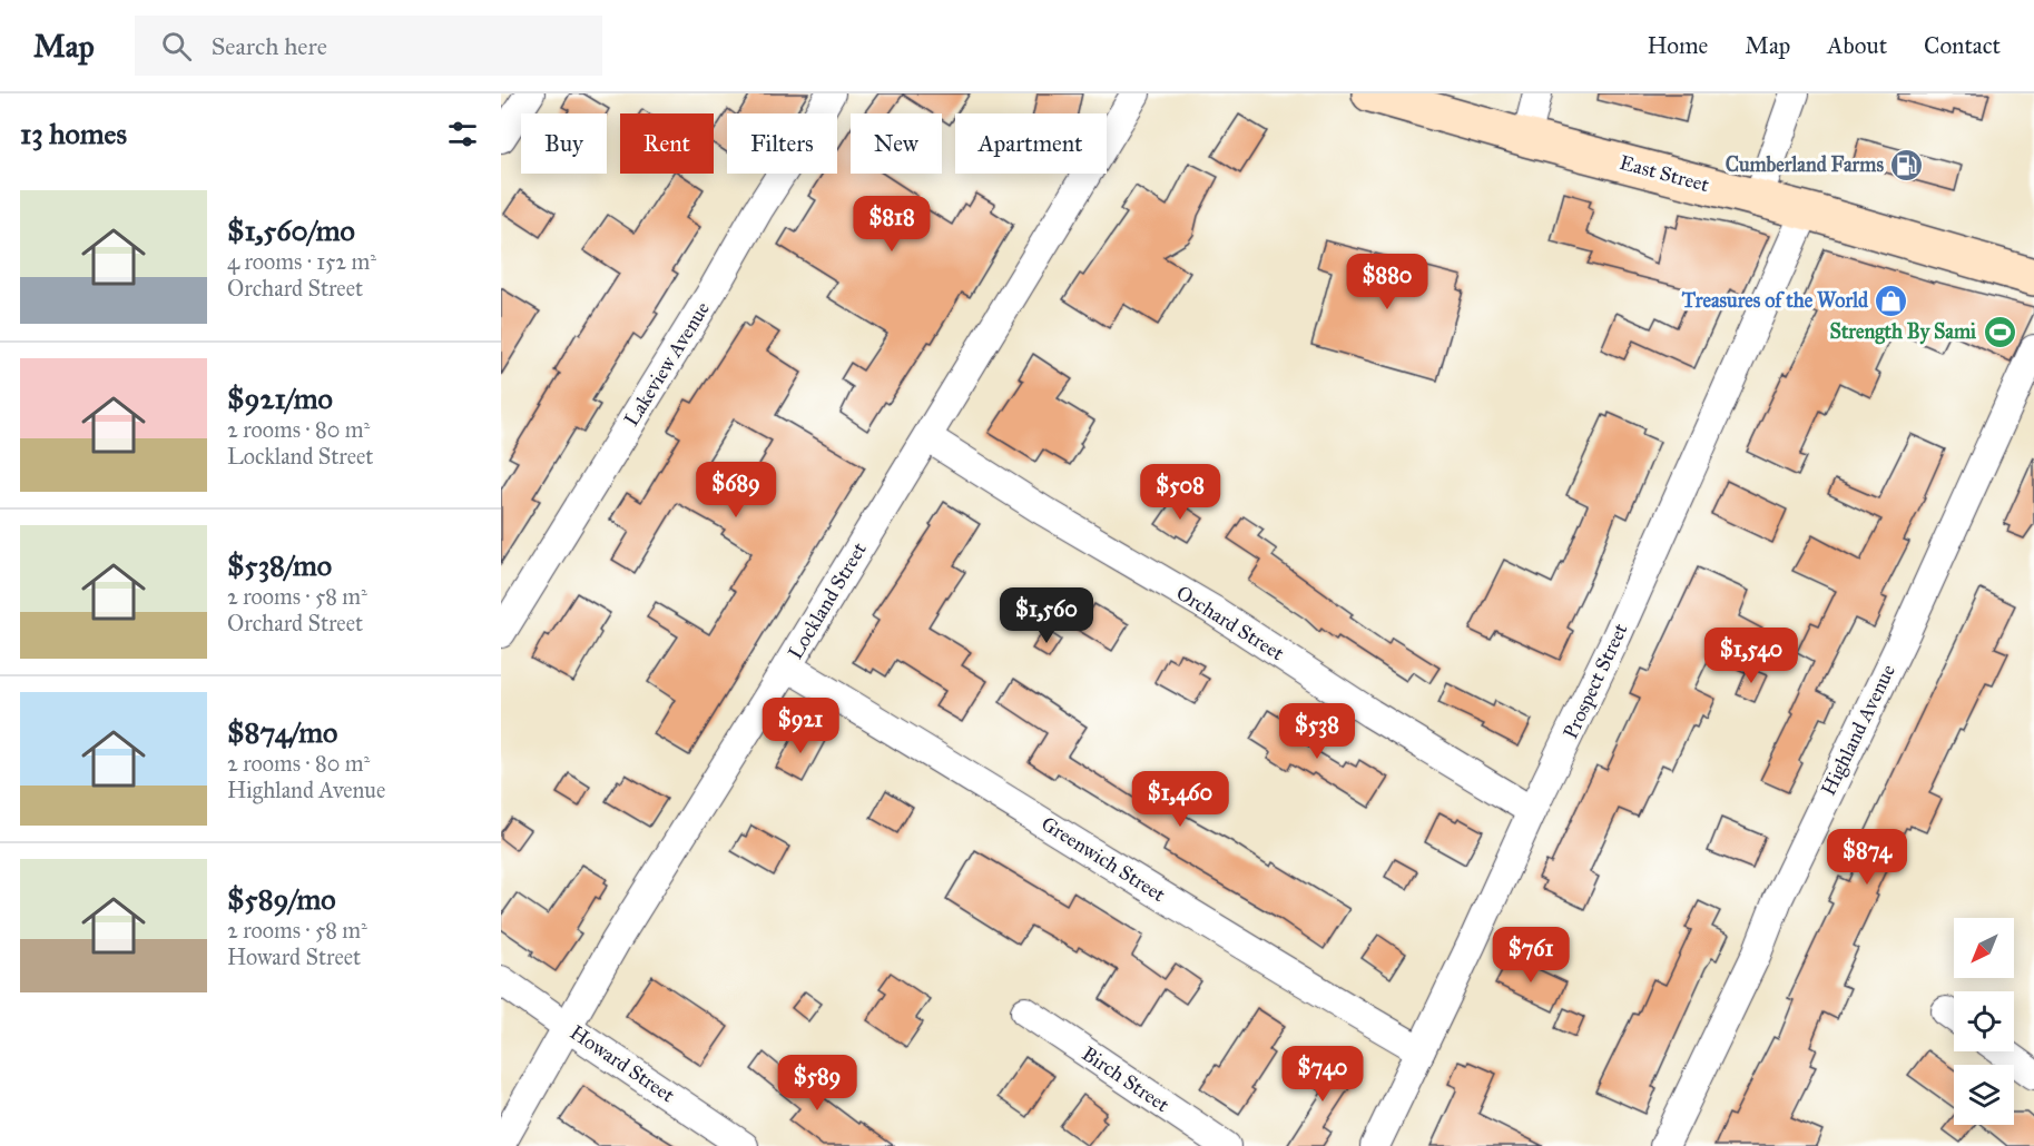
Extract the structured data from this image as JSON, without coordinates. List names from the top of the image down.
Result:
{
  "streets": {
    "main road": ["East Street"],
    "street": [
      "Lakeview Avenue",
      "Lockland Street",
      "Orchard Street",
      "Prospect Street",
      "Highland Avenue",
      "Greenwich Street",
      "Howard Street",
      "Birch Street"
    ]
  },
  "crossings": [
    ["East Street", "Prospect Street"],
    ["Lockland Street", "Orchard Street"],
    ["Lockland Street", "Greenwich Street"],
    ["Lockland Street", "Howard Street"],
    ["Orchard Street", "Prospect Street"],
    ["Prospect Street", "Greenwich Street"]
  ],
  "places": {
    "fuel station": ["Cumberland Farms"],
    "shop": ["Treasures of the World"],
    "sports": ["Strength By Sami"]
  },
  "north": "bottom left",
  "page": {
    "header": "Map",
    "search": "Search here",
    "nav": [
      "Home",
      "Map",
      "About",
      "Contact"
    ],
    "heading": "13 homes",
    "chip": [
      "Buy",
      "Rent",
      "Filters",
      "New",
      "Apartment"
    ],
    "list": [
      {
        "name": "$1,560/mo",
        "note": "4 rooms · 152 m² · Orchard Street"
      },
      {
        "name": "$921/mo",
        "note": "2 rooms · 80 m² · Lockland Street"
      },
      {
        "name": "$538/mo",
        "note": "2 rooms · 58 m² · Orchard Street"
      },
      {
        "name": "$874/mo",
        "note": "2 rooms · 80 m² · Highland Avenue"
      },
      {
        "name": "$589/mo",
        "note": "2 rooms · 58 m² · Howard Street"
      }
    ],
    "price": [
      "$818",
      "$880",
      "$689",
      "$508",
      "$1,560",
      "$1,540",
      "$921",
      "$538",
      "$1,460",
      "$874",
      "$761",
      "$740",
      "$589"
    ]
  }
}
